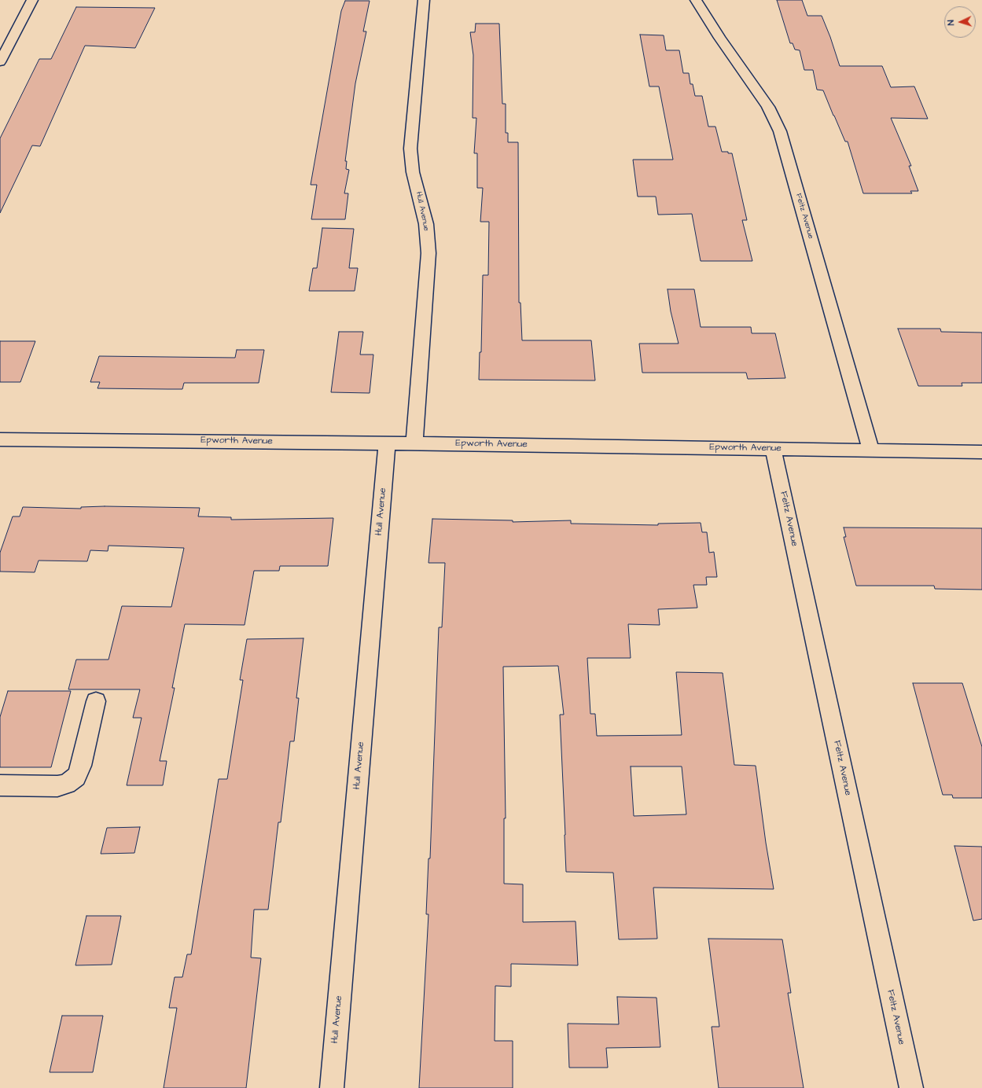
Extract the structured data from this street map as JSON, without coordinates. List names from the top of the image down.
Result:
{
  "streets": {
    "street": ["Hull Avenue", "Feltz Avenue", "Epworth Avenue"]
  },
  "crossings": [
    ["Hull Avenue", "Epworth Avenue"],
    ["Feltz Avenue", "Epworth Avenue"]
  ],
  "north": "left"
}
